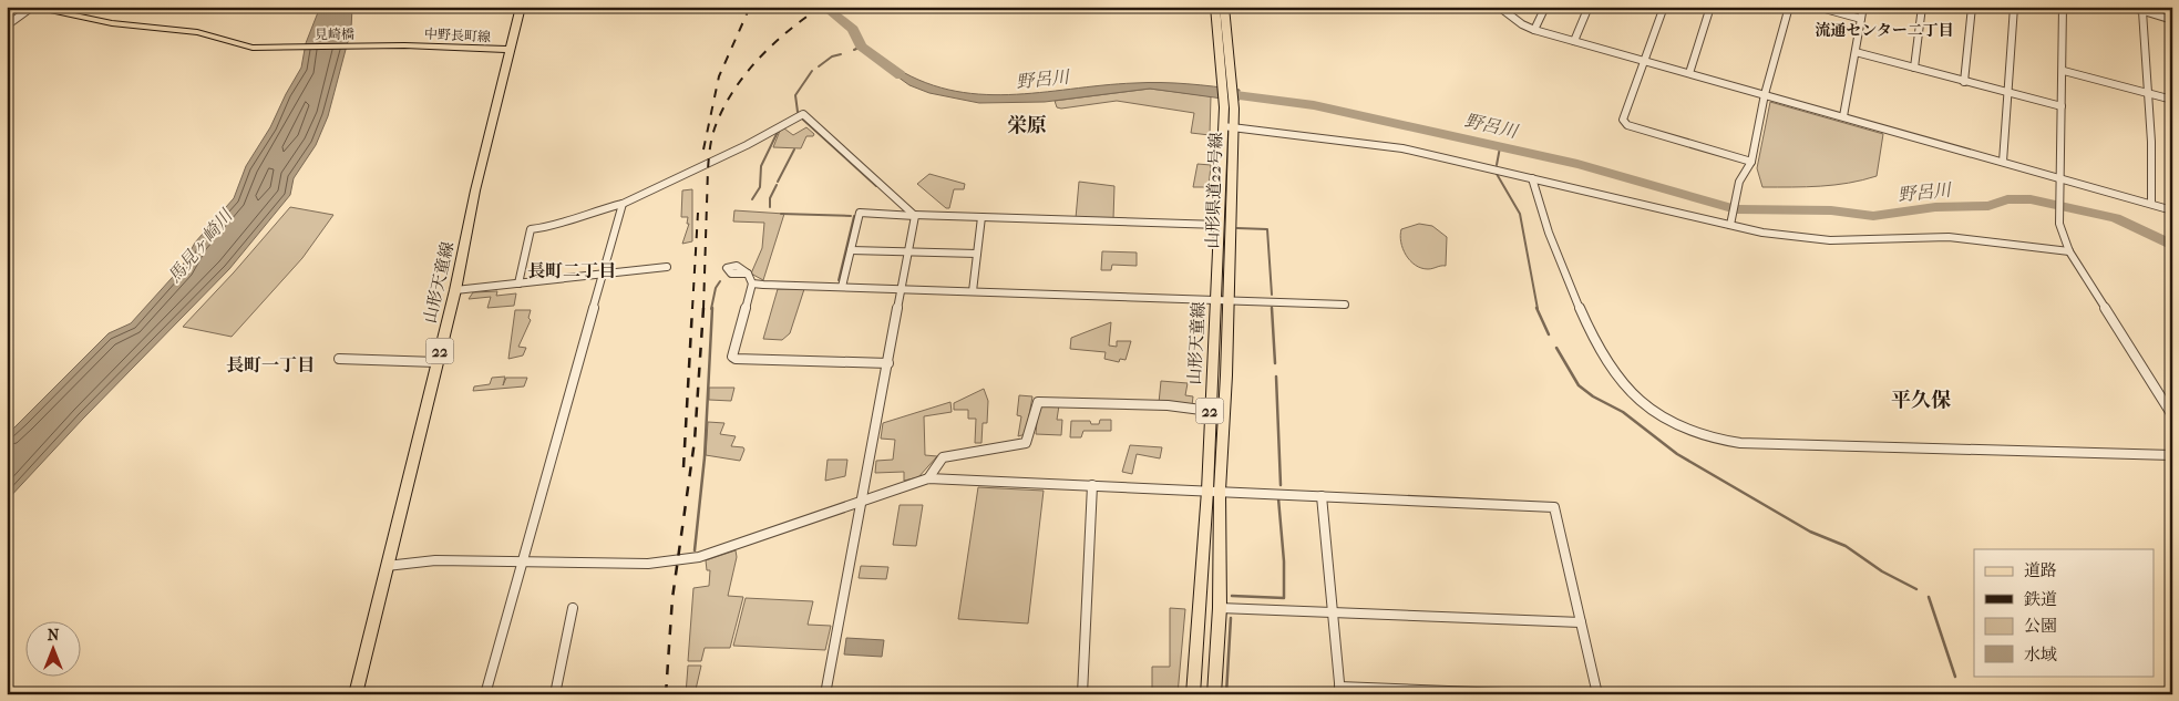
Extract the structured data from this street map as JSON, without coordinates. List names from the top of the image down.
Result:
{
  "streets": {
    "main road": [
      "見崎橋",
      "中野長町線",
      "山形県道22号線",
      "山形天童線",
      "22"
    ]
  },
  "crossings": [
    ["見崎橋", "中野長町線"],
    ["中野長町線", "山形天童線"],
    ["山形県道22号線", "山形天童線"]
  ],
  "districts": [
    "流通センター二丁目",
    "栄原",
    "長町二丁目",
    "長町一丁目",
    "平久保"
  ],
  "water": ["野呂川", "馬見ヶ崎川"],
  "legend": [
    "道路",
    "鉄道",
    "公園",
    "水域"
  ],
  "north": "top"
}
